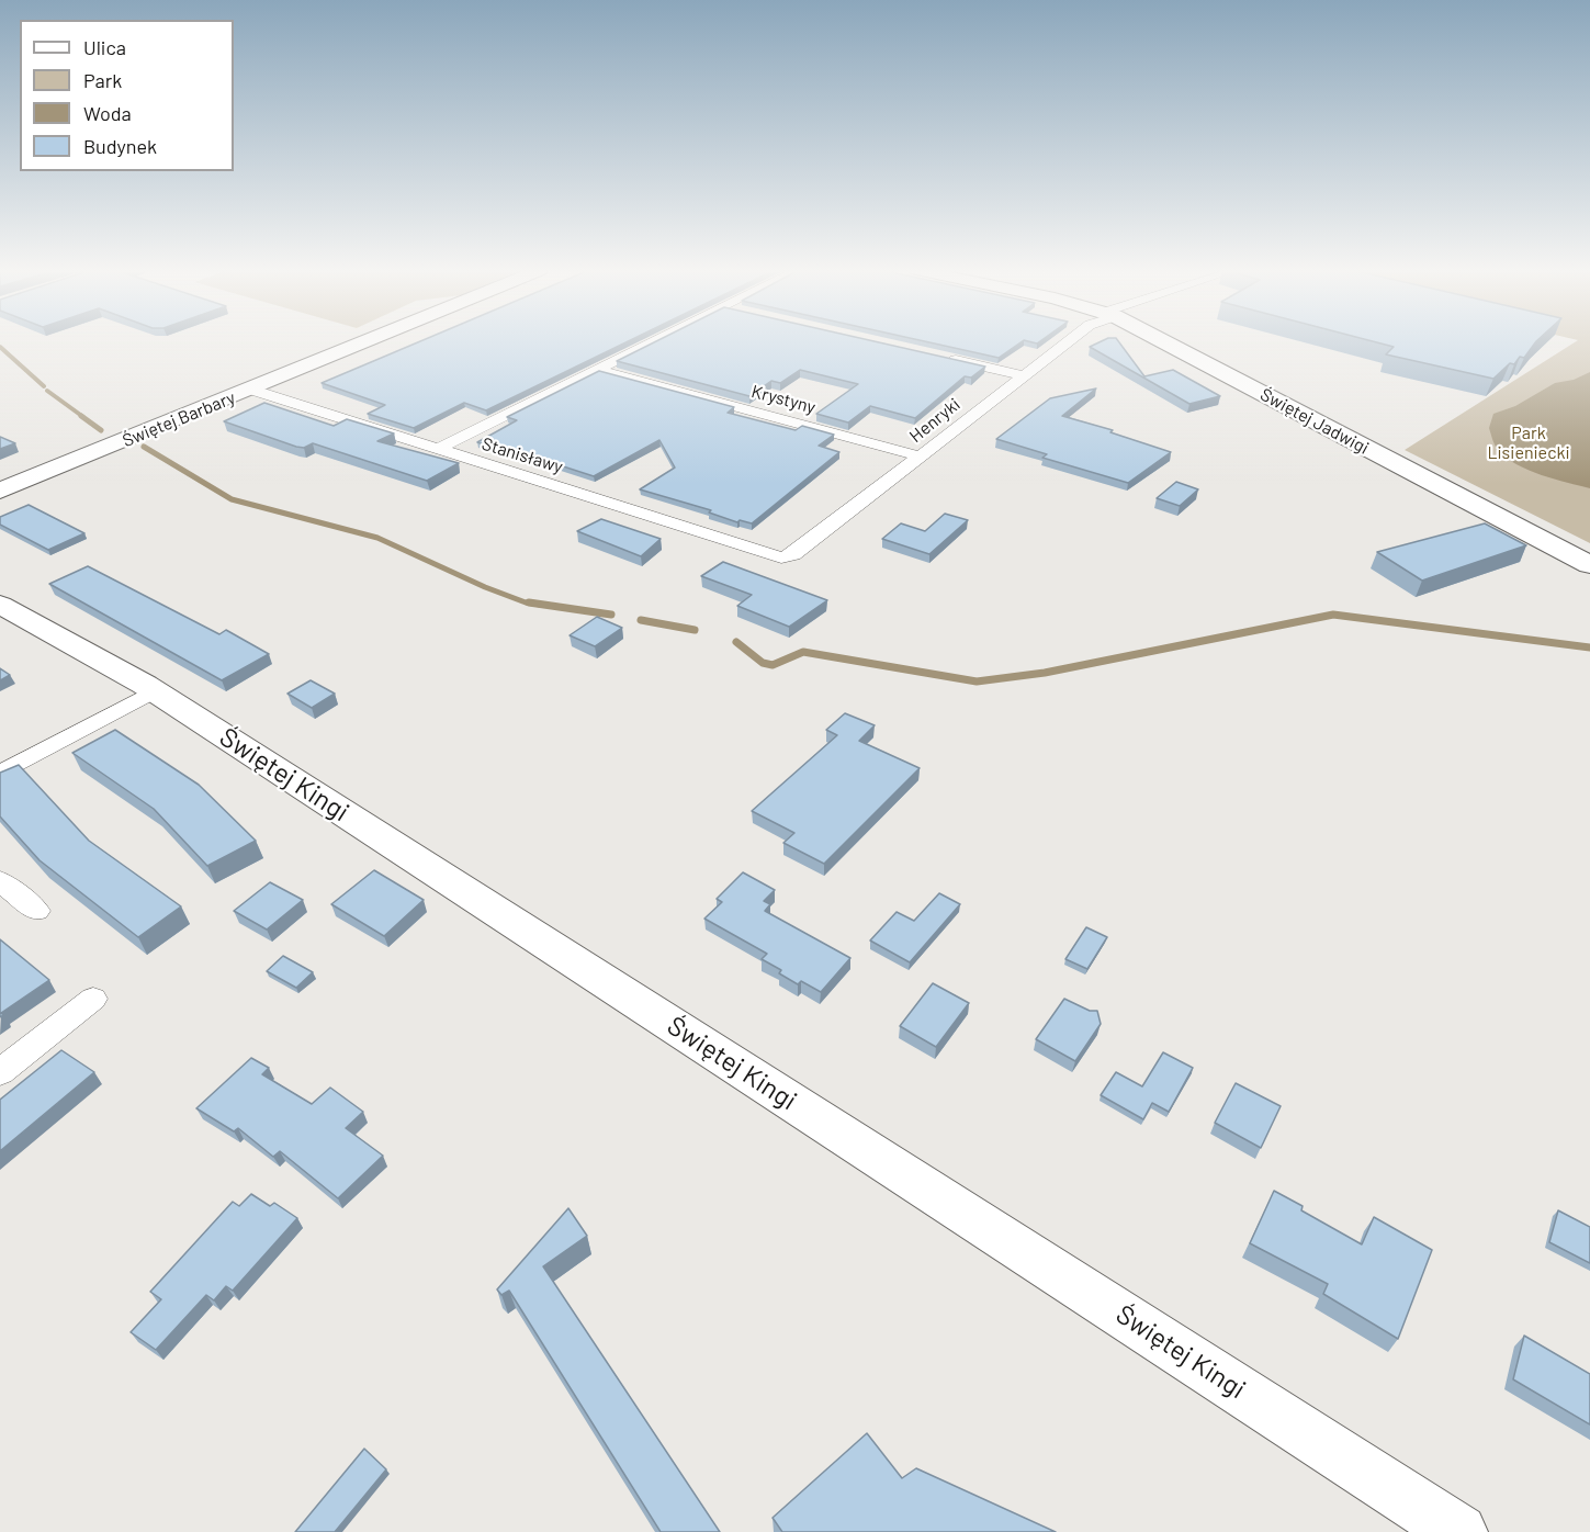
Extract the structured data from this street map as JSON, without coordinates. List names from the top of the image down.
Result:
{
  "streets": {
    "street": [
      "Krystyny",
      "Świętej Barbary",
      "Henryki",
      "Świętej Jadwigi",
      "Stanisławy",
      "Świętej Kingi"
    ]
  },
  "crossings": [
    ["Krystyny", "Henryki"],
    ["Świętej Barbary", "Stanisławy"],
    ["Henryki", "Stanisławy"]
  ],
  "parks": ["Park Lisieniecki"],
  "legend": [
    "Ulica",
    "Park",
    "Woda",
    "Budynek"
  ]
}
